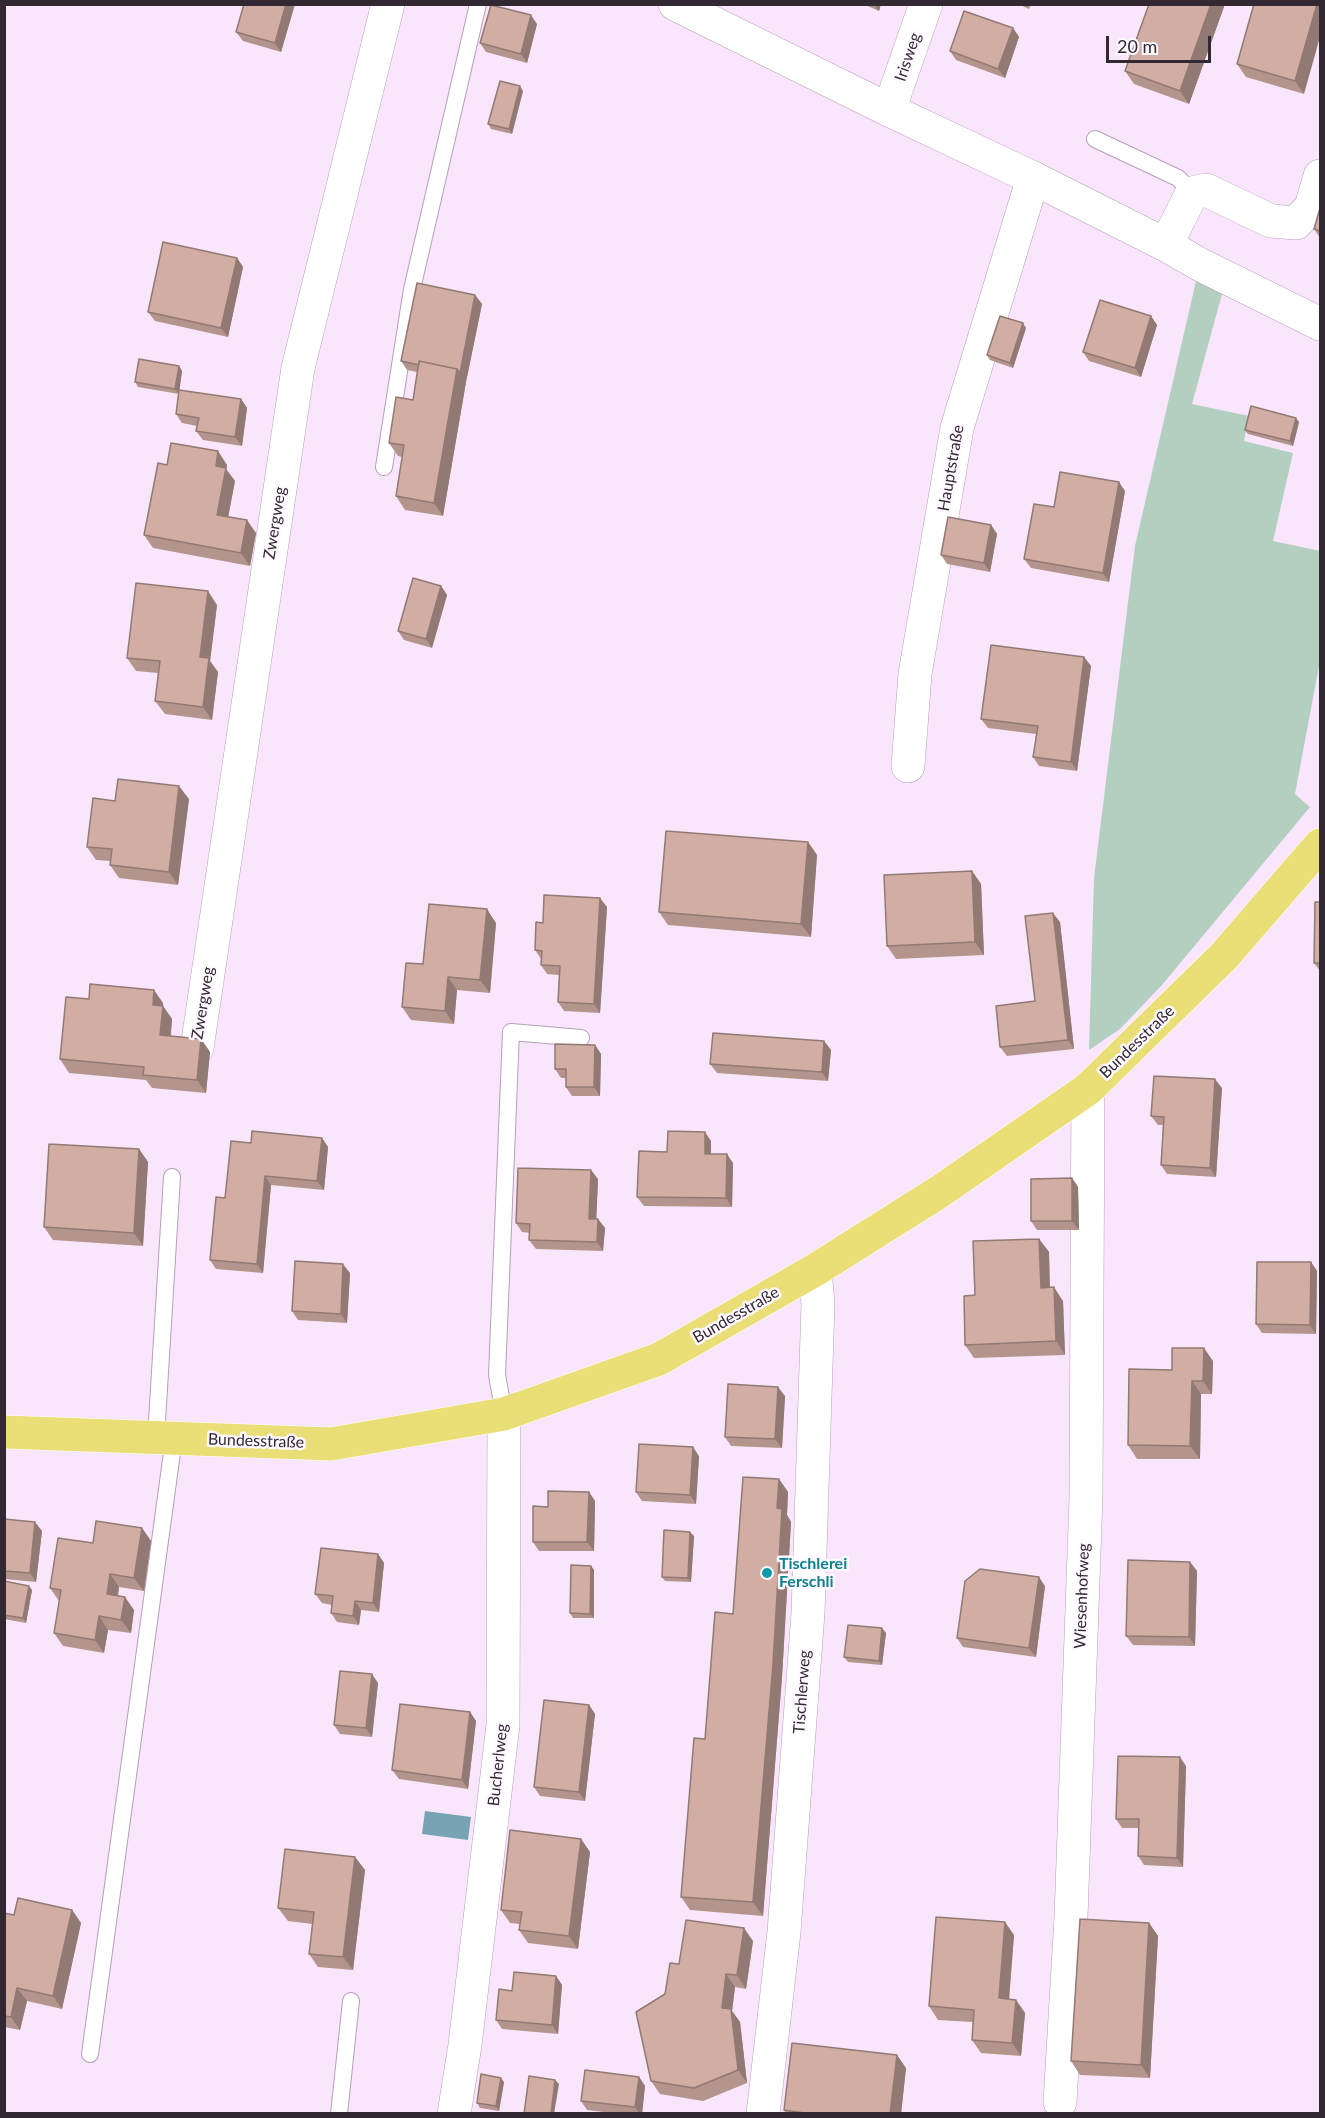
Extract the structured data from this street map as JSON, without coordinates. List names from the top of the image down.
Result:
{
  "streets": {
    "main road": ["Bundesstraße"],
    "street": [
      "Irisweg",
      "Hauptstraße",
      "Zwergweg",
      "Wiesenhofweg",
      "Tischlerweg",
      "Bucherlweg"
    ]
  },
  "crossings": [
    ["Bundesstraße", "Wiesenhofweg"],
    ["Bundesstraße", "Tischlerweg"],
    ["Bundesstraße", "Bucherlweg"]
  ],
  "places": ["Tischlerei Ferschli"],
  "scale_bar": "20 m"
}
